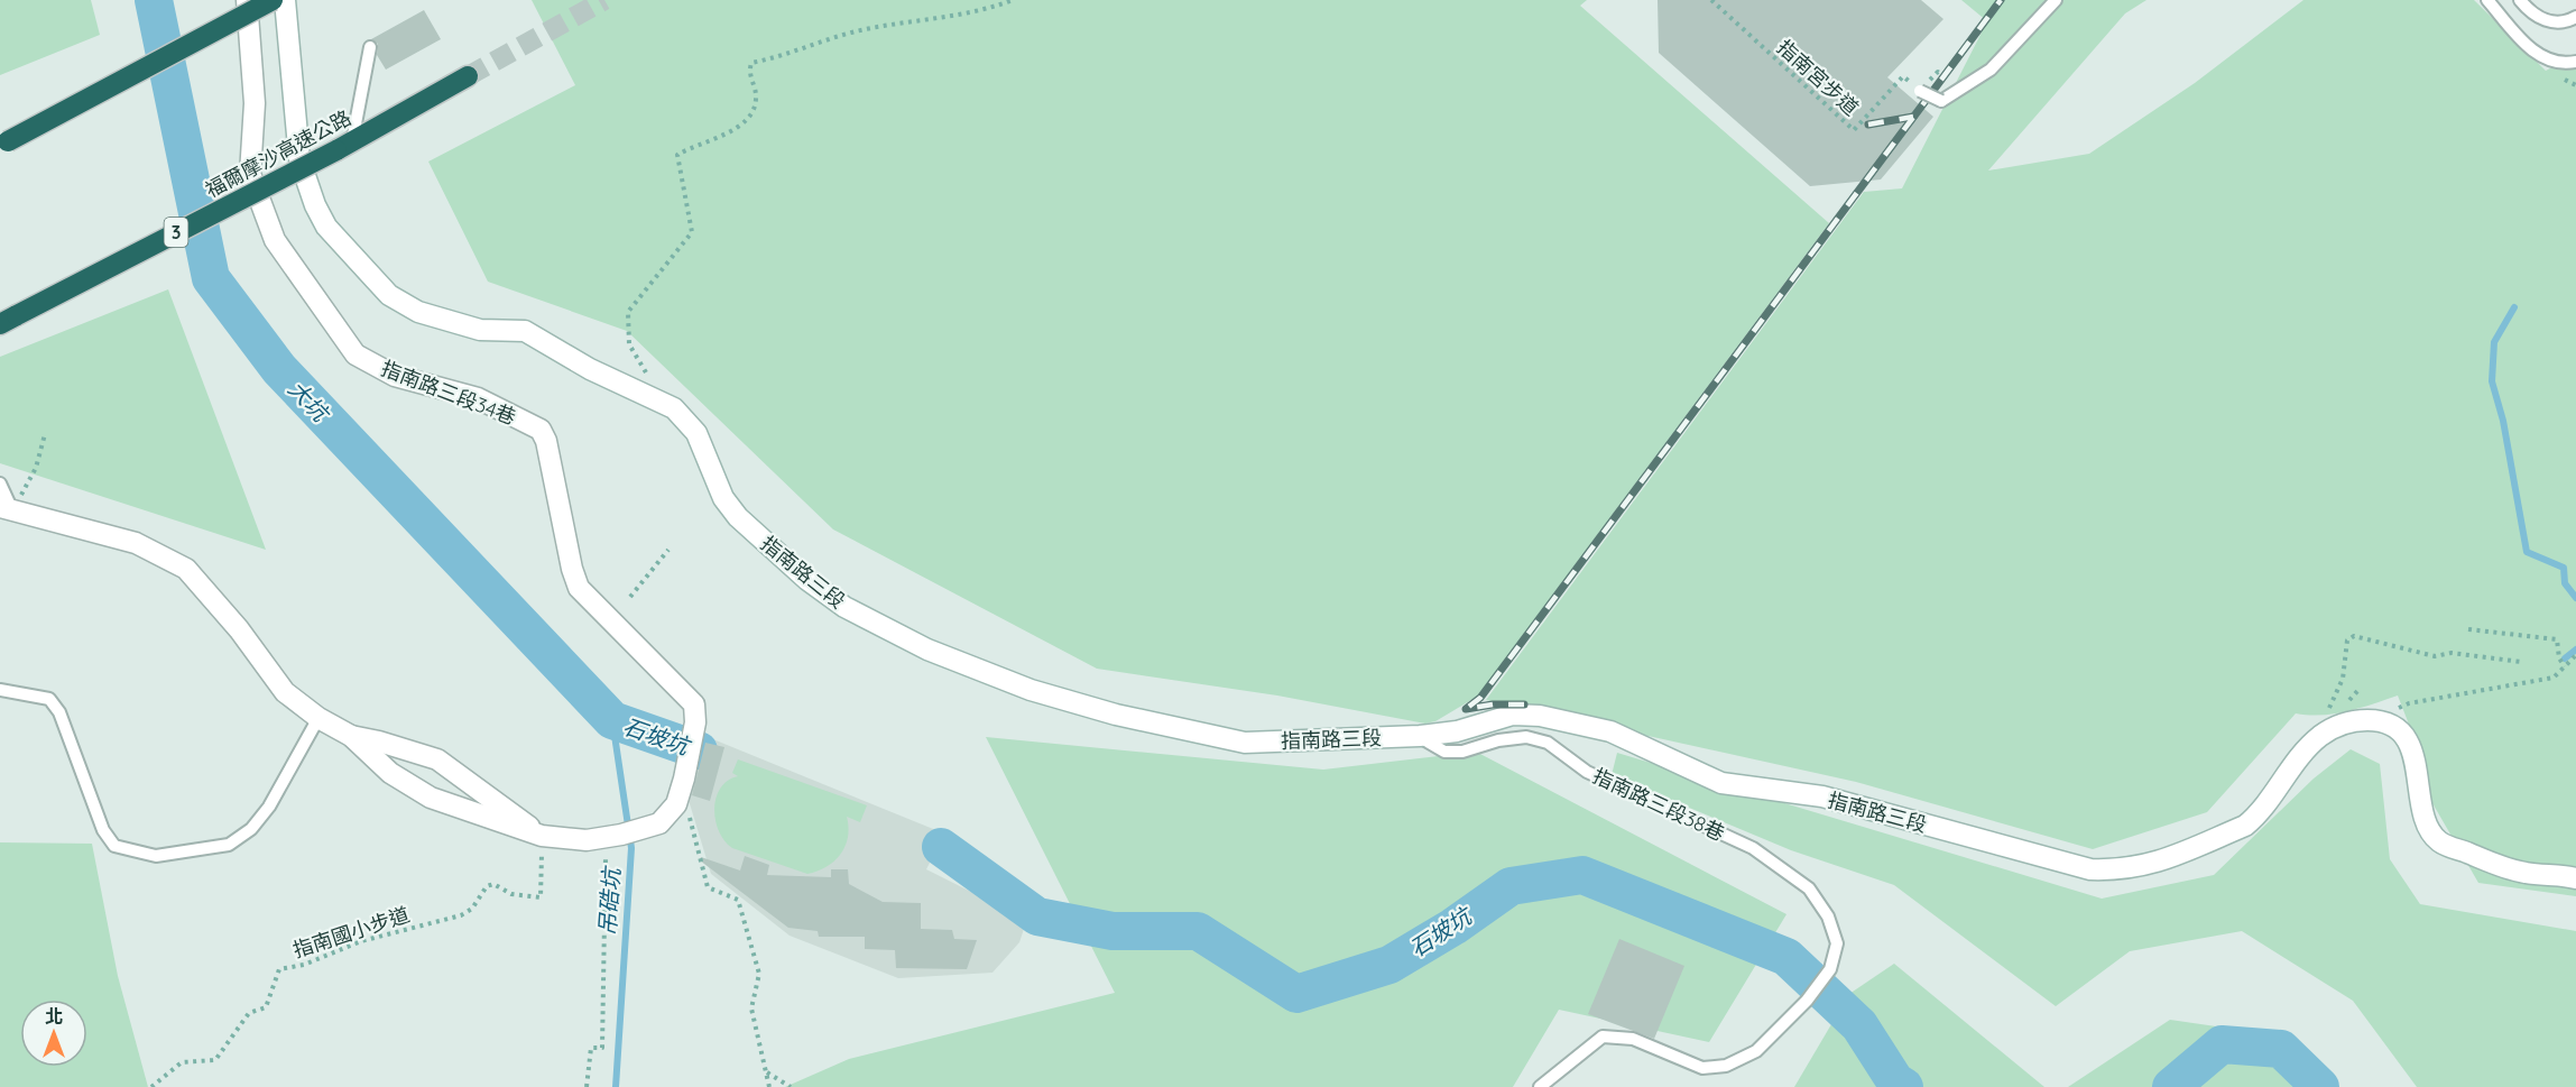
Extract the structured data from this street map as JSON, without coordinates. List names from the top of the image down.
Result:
{
  "streets": {
    "highway": ["福爾摩沙高速公路", "3"],
    "street": ["指南路三段34巷", "指南路三段"],
    "lane": ["指南路三段38巷"],
    "path": ["指南宮步道", "指南國小步道"]
  },
  "crossings": [
    ["指南路三段", "指南路三段38巷"]
  ],
  "water": ["大坑", "石坡坑", "吊硞坑"],
  "north": "top"
}
